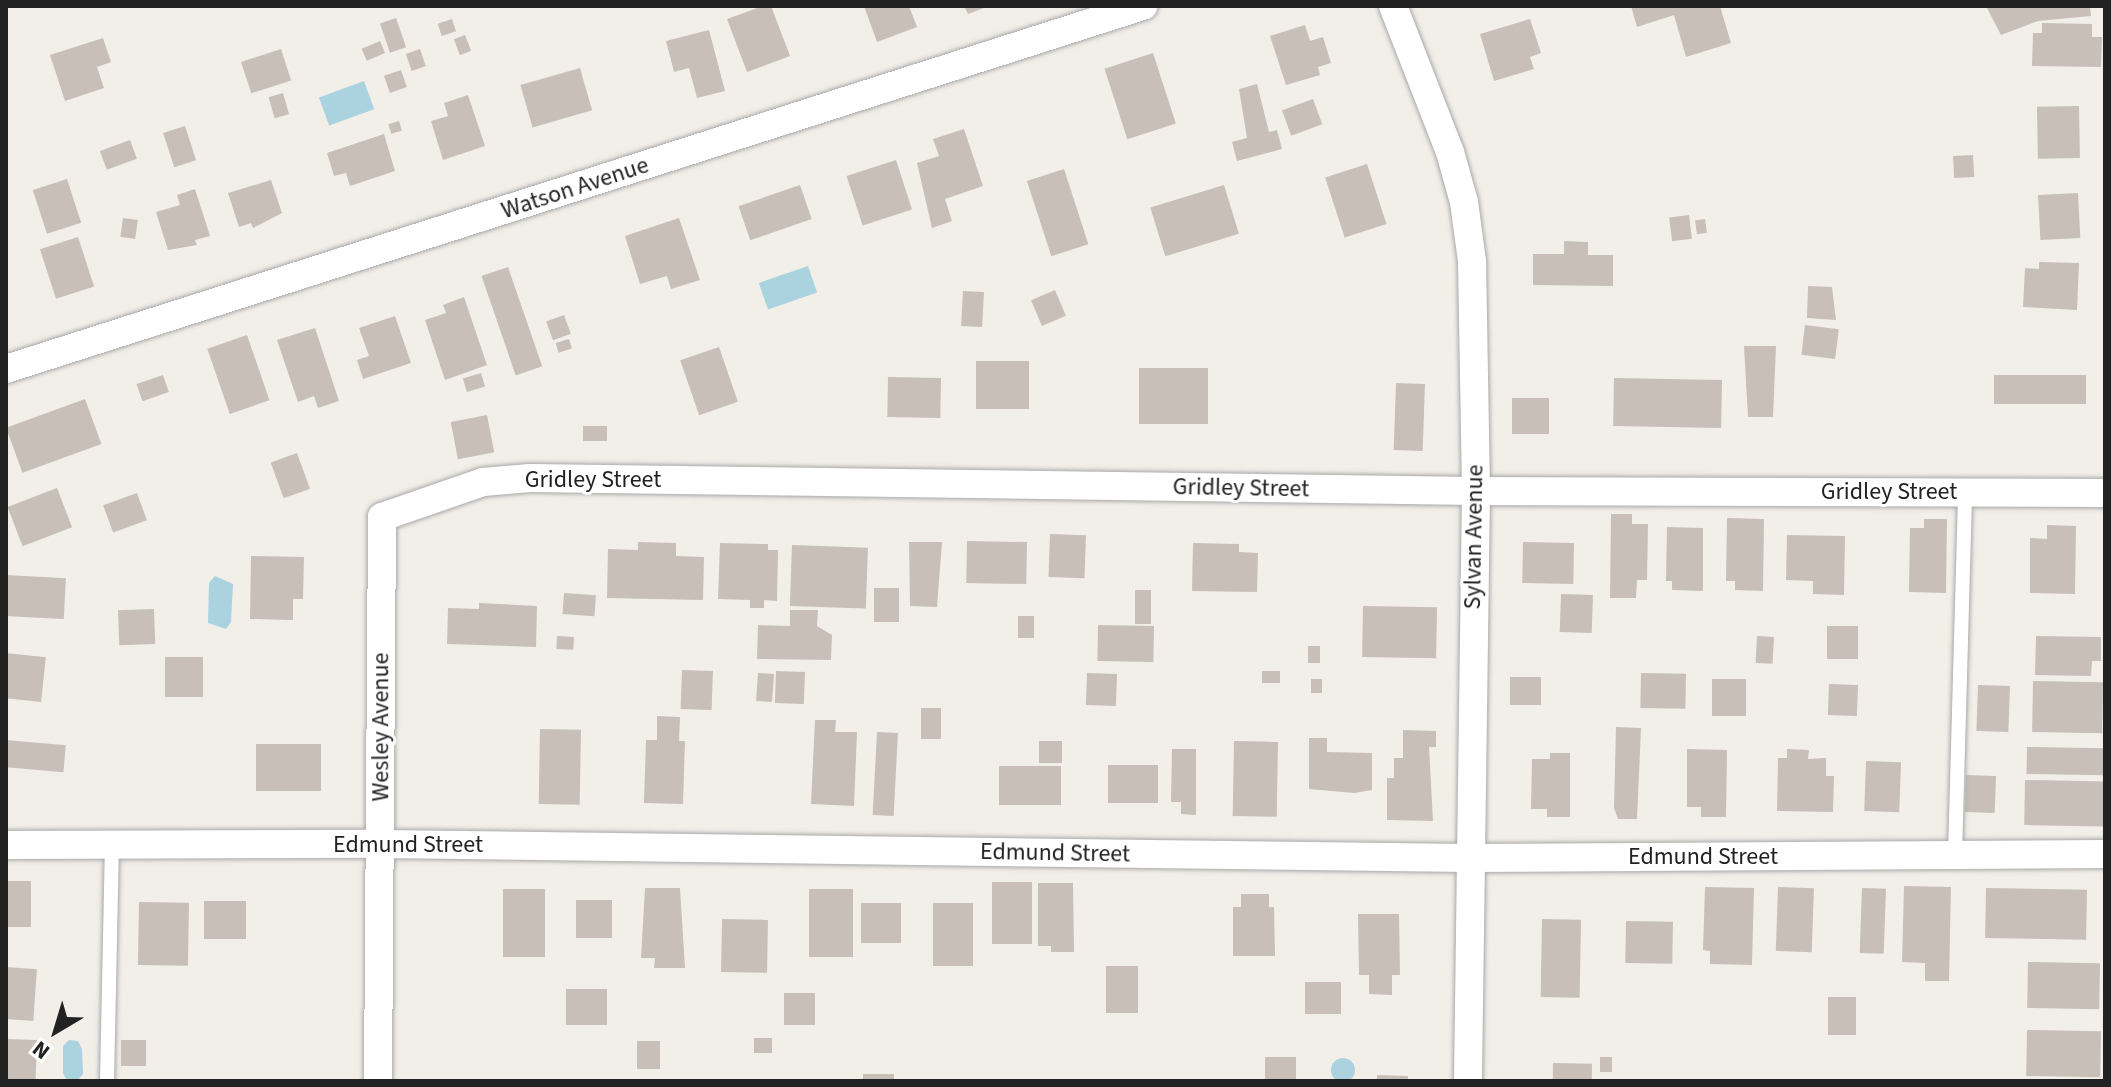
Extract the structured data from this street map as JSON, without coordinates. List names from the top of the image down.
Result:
{
  "streets": {
    "street": [
      "Watson Avenue",
      "Gridley Street",
      "Sylvan Avenue",
      "Wesley Avenue",
      "Edmund Street"
    ]
  },
  "crossings": [
    ["Gridley Street", "Sylvan Avenue"],
    ["Gridley Street", "Wesley Avenue"],
    ["Sylvan Avenue", "Edmund Street"],
    ["Wesley Avenue", "Edmund Street"]
  ],
  "north": "bottom left"
}
